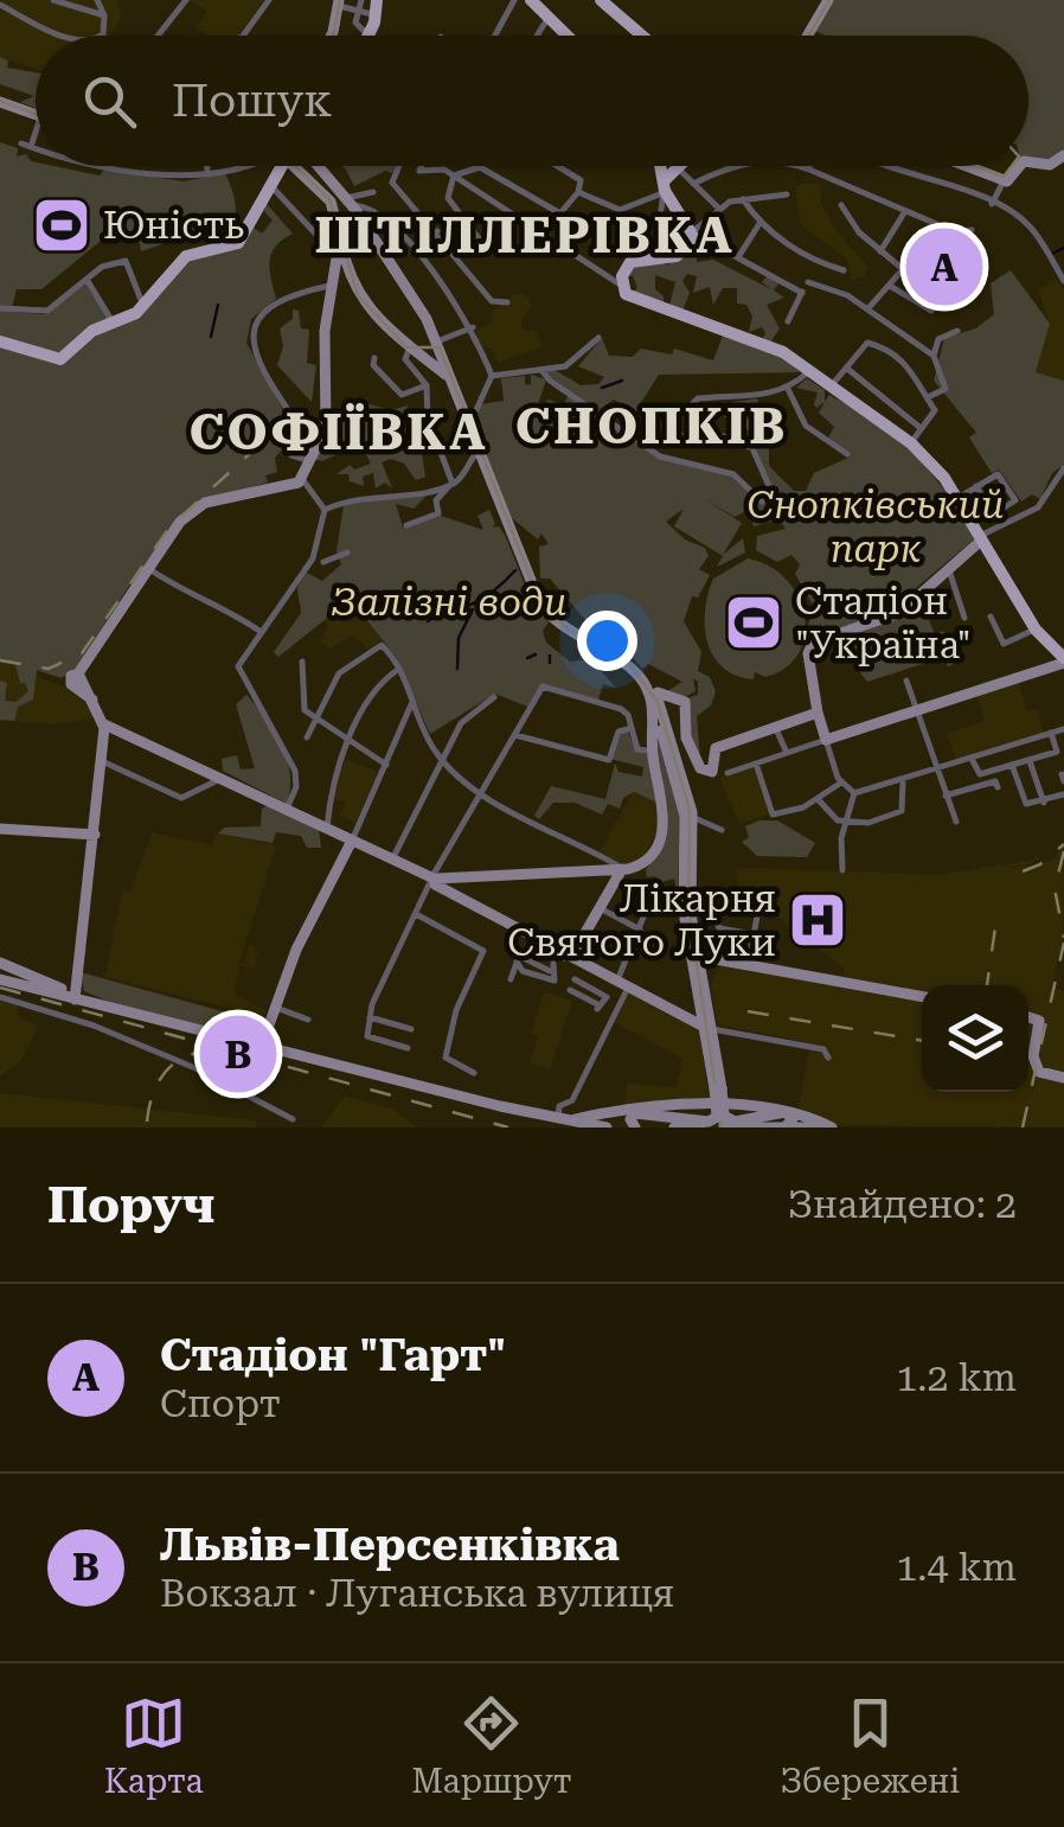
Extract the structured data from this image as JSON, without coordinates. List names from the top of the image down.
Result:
{
  "districts": ["ШТІЛЛЕРІВКА", "СНОПКІВ", "СОФІЇВКА"],
  "parks": ["Снопківський парк", "Залізні води"],
  "places": {
    "sports": ["Юність", "Стадіон \"Україна\""],
    "hospital": ["Лікарня Святого Луки"]
  },
  "page": {
    "search": "Пошук",
    "pins": ["A", "B"],
    "heading": ["Поруч", "Знайдено: 2"],
    "list": [
      {
        "mark": "A",
        "name": "Стадіон \"Гарт\"",
        "note": "Спорт",
        "value": "1.2 km"
      },
      {
        "mark": "B",
        "name": "Львів-Персенківка",
        "note": "Вокзал · Луганська вулиця",
        "value": "1.4 km"
      }
    ],
    "nav": ["Карта", "Маршрут", "Збережені"]
  }
}
